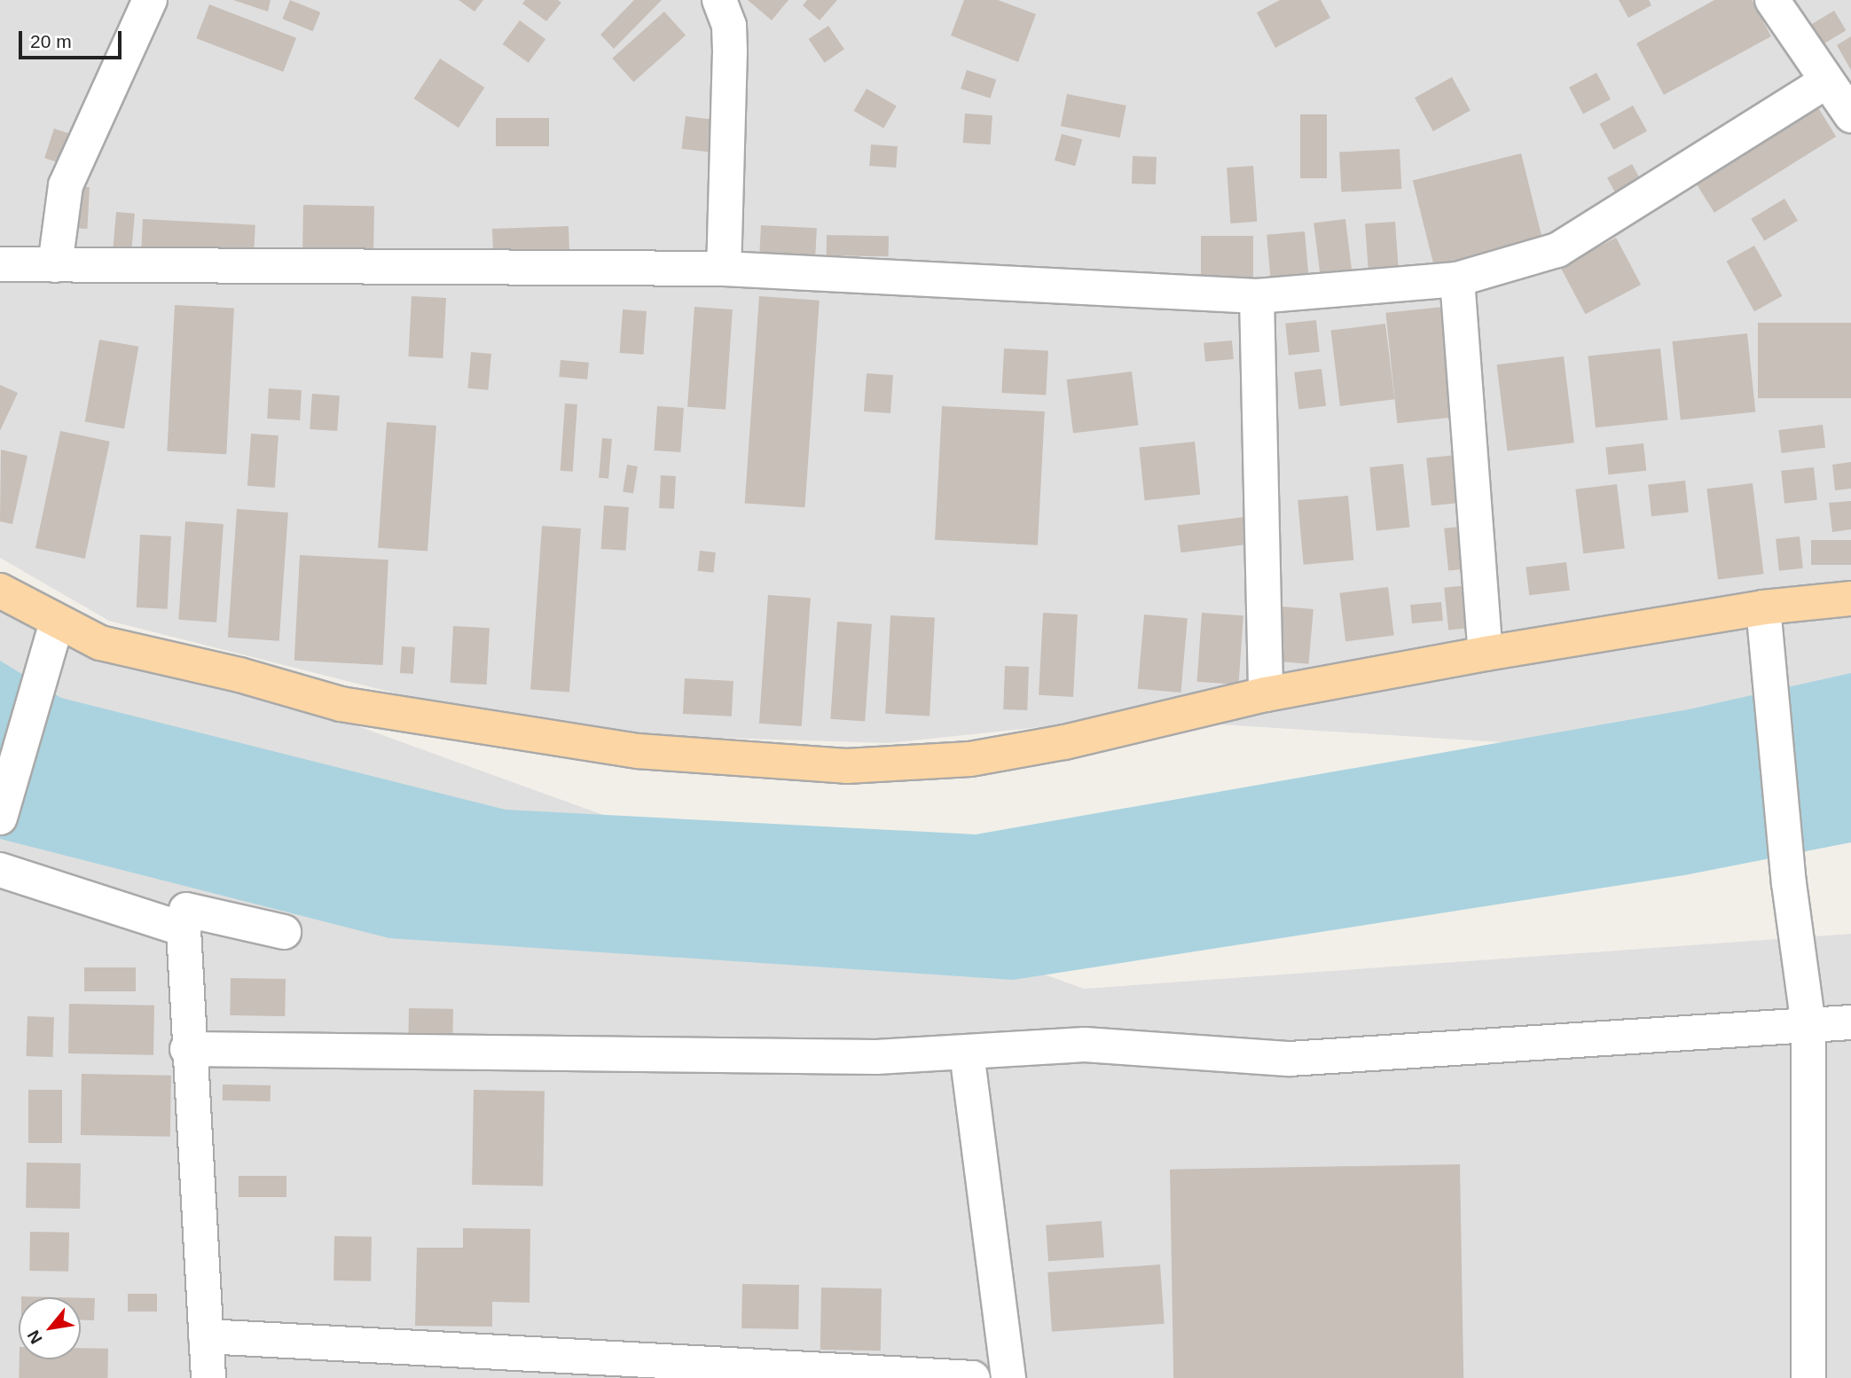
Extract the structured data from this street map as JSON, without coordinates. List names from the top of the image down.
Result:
{
  "scale_bar": "20 m",
  "north": "bottom left"
}
